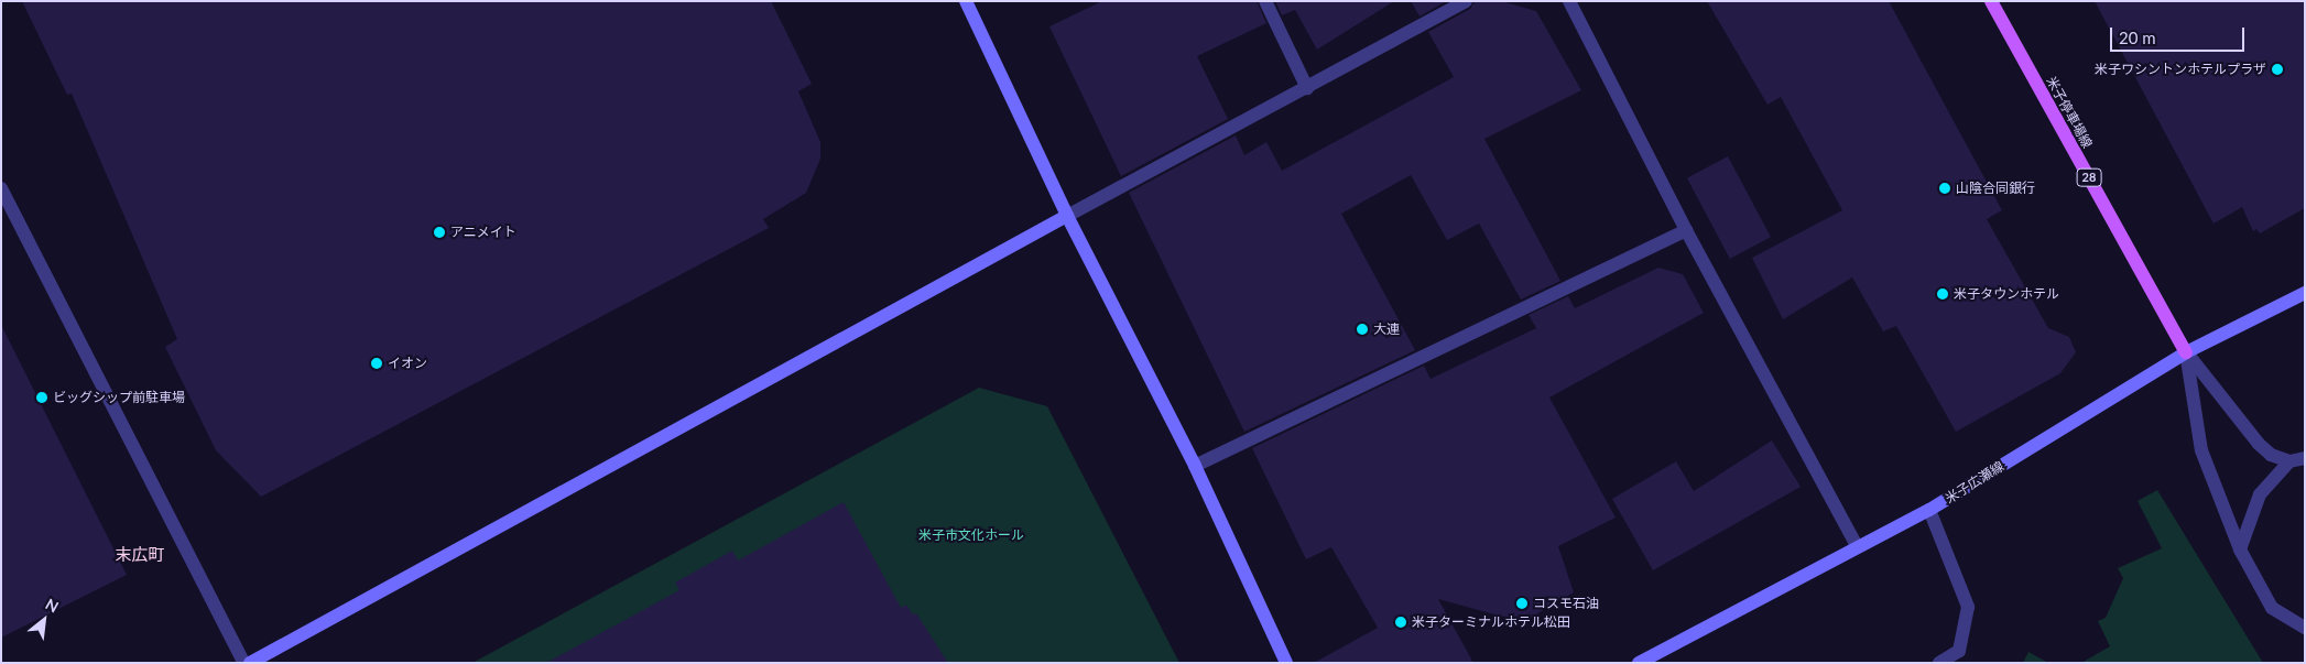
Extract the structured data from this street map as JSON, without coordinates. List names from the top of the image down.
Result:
{
  "streets": {
    "main road": ["米子停車場線", "28"],
    "street": ["米子広瀬線"]
  },
  "crossings": [
    ["米子停車場線", "米子広瀬線"]
  ],
  "districts": ["末広町"],
  "parks": ["米子市文化ホール"],
  "places": [
    "米子ワシントンホテルプラザ",
    "山陰合同銀行",
    "アニメイト",
    "米子タウンホテル",
    "大連",
    "イオン",
    "ビッグシップ前駐車場",
    "コスモ石油",
    "米子ターミナルホテル松田"
  ],
  "scale_bar": "20 m",
  "north": "top right"
}
